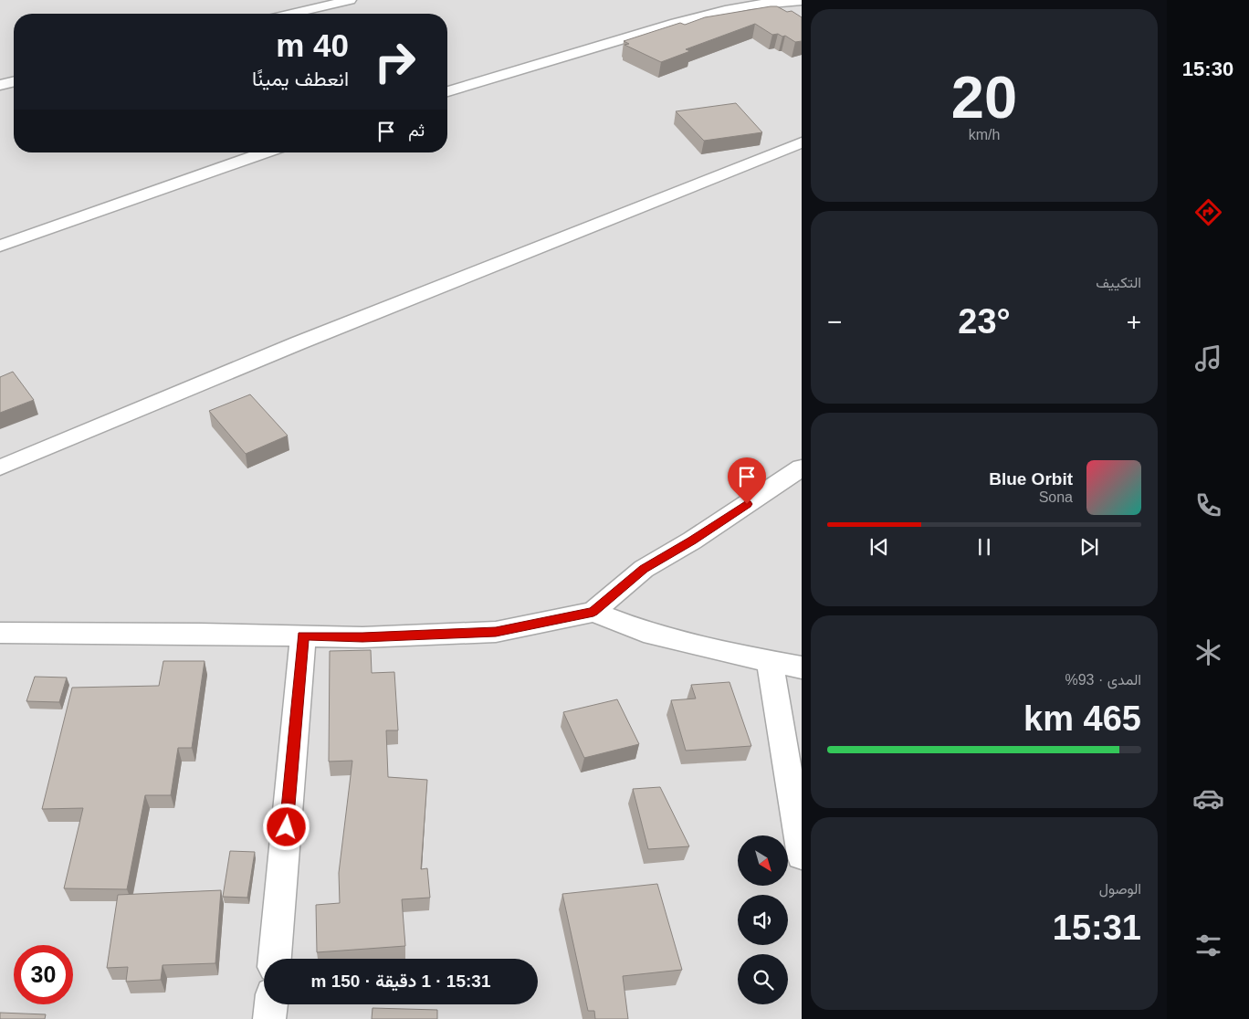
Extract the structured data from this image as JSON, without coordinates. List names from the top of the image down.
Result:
{
  "north": "bottom right",
  "page": {
    "tabs": "15:30",
    "tile": [
      ["20", "km/h"],
      "التكييف",
      ["المدى · 93%", "465 km"],
      ["الوصول", "15:31"]
    ],
    "turn": ["40 m", "انعطف يمينًا"],
    "then": "ثم",
    "heat": ["−", "23°", "+"],
    "song": ["Blue Orbit", "Sona"],
    "limit": "30",
    "trip": "15:31 · 1 دقيقة · 150 m"
  }
}
